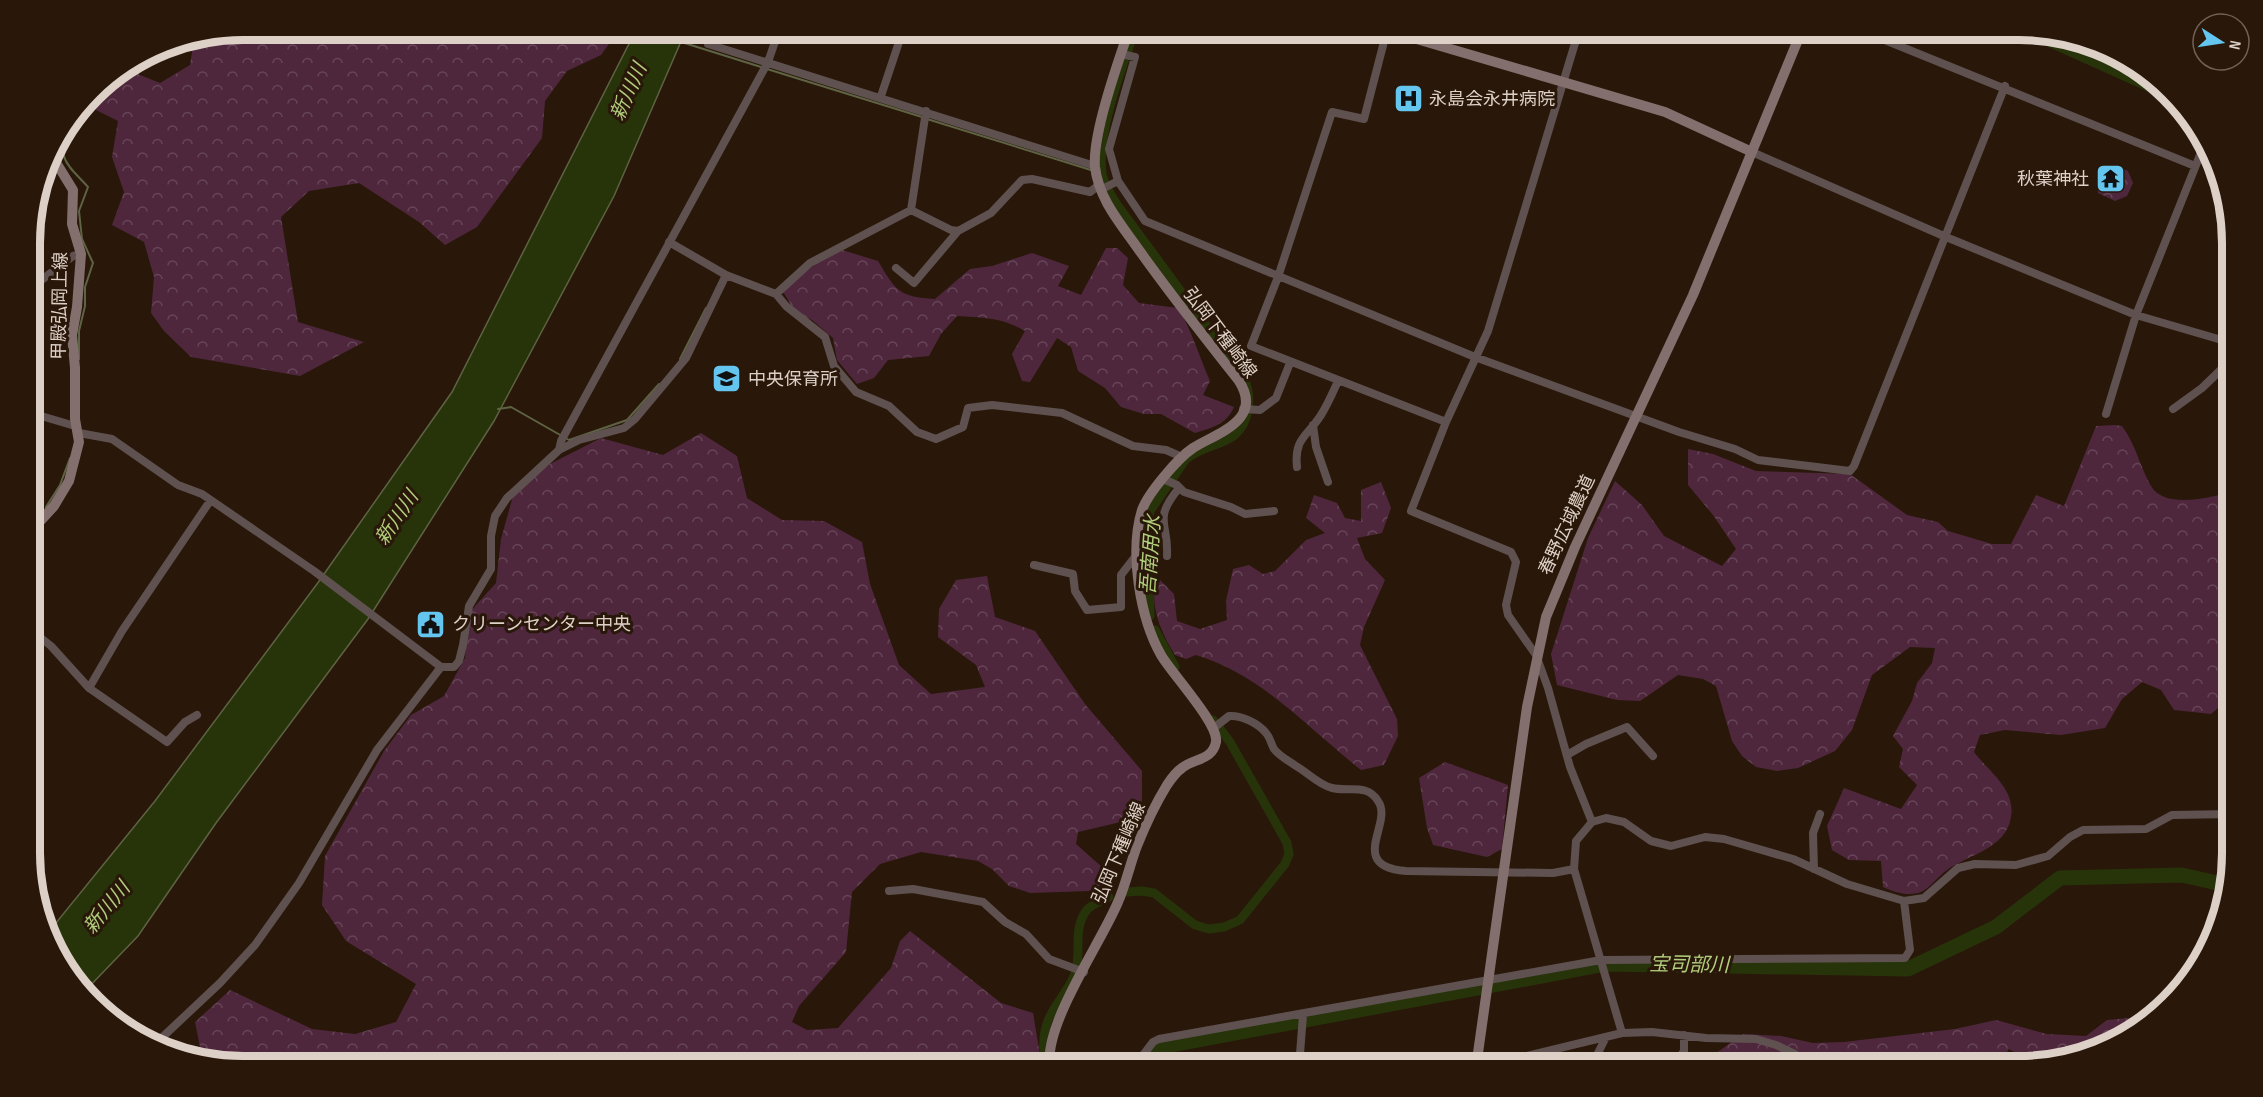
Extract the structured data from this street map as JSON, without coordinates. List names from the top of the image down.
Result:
{
  "streets": {
    "main road": ["甲殿弘岡上線", "弘岡下種崎線", "春野広域農道"]
  },
  "water": ["新川川", "吾南用水", "宝司部川"],
  "places": {
    "hospital": ["永島会永井病院"],
    "temple": ["秋葉神社"],
    "school or university": ["中央保育所"],
    "public building": ["クリーンセンター中央"]
  },
  "north": "right"
}
